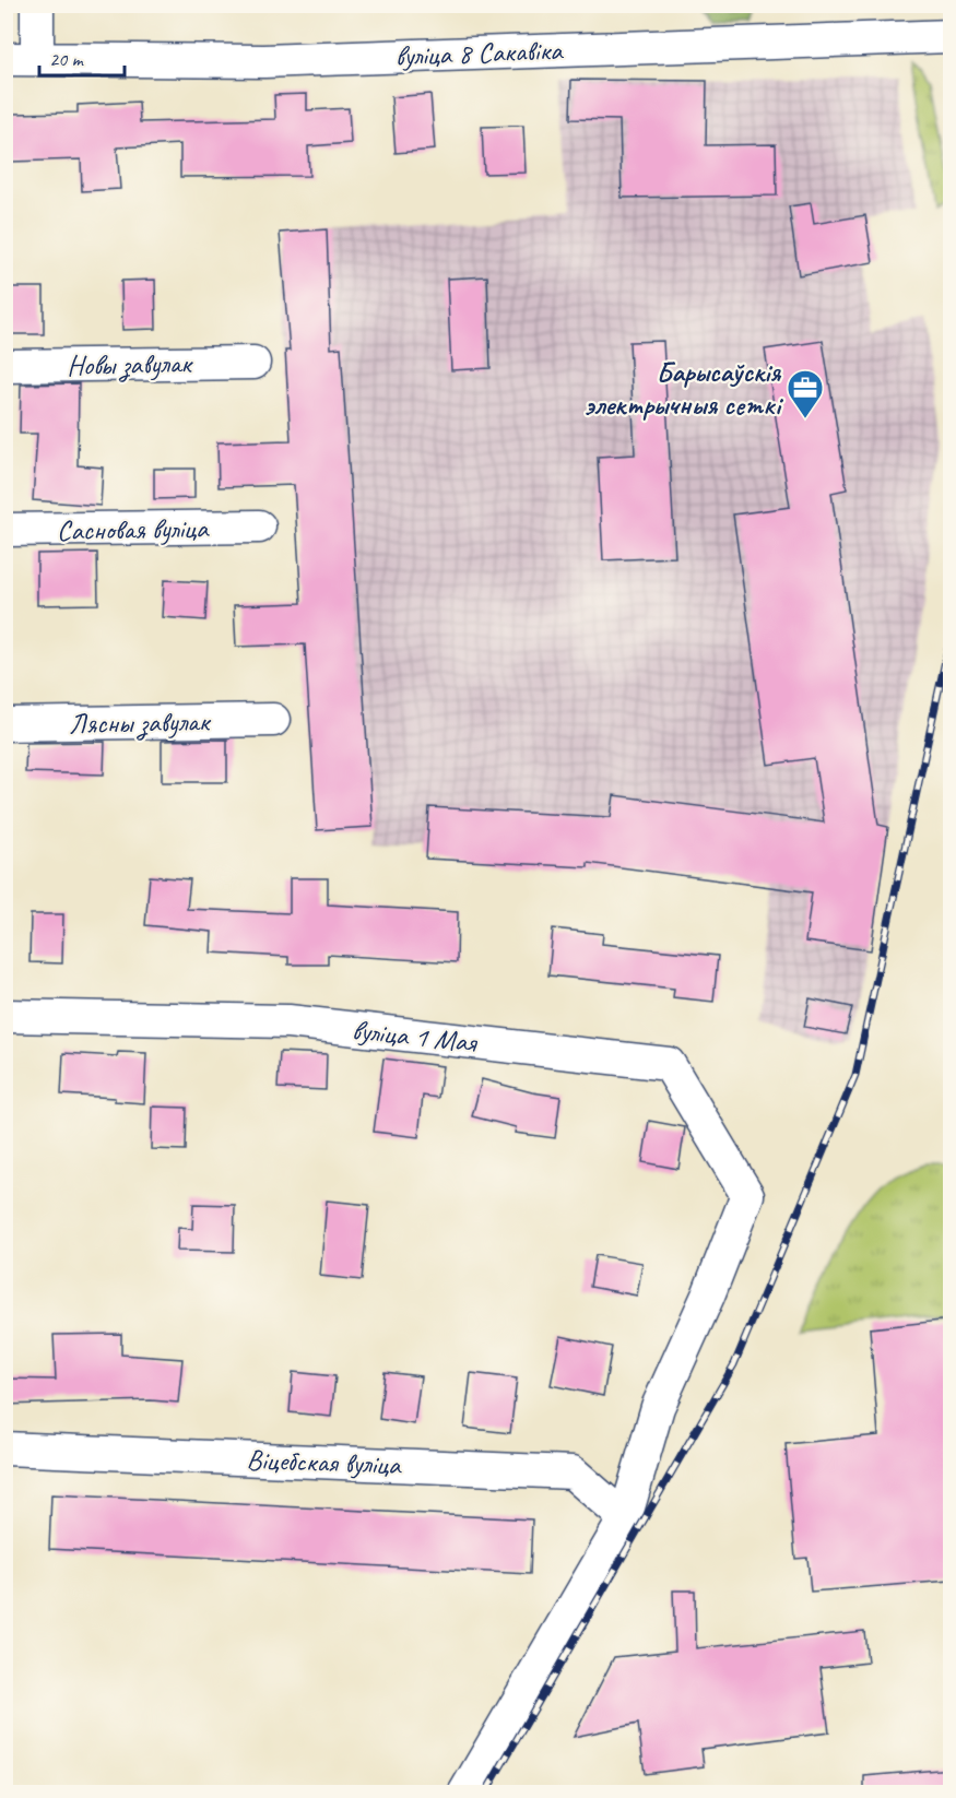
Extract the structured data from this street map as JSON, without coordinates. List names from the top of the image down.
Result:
{
  "streets": {
    "street": [
      "вуліца 8 Сакавіка",
      "Новы завулак",
      "Сасновая вуліца",
      "Лясны завулак",
      "вуліца 1 Мая",
      "Віцебская вуліца"
    ]
  },
  "crossings": [
    ["вуліца 1 Мая", "Віцебская вуліца"]
  ],
  "places": {
    "office": ["Барысаўскія электрычныя сеткі"]
  },
  "scale_bar": "20 m"
}
